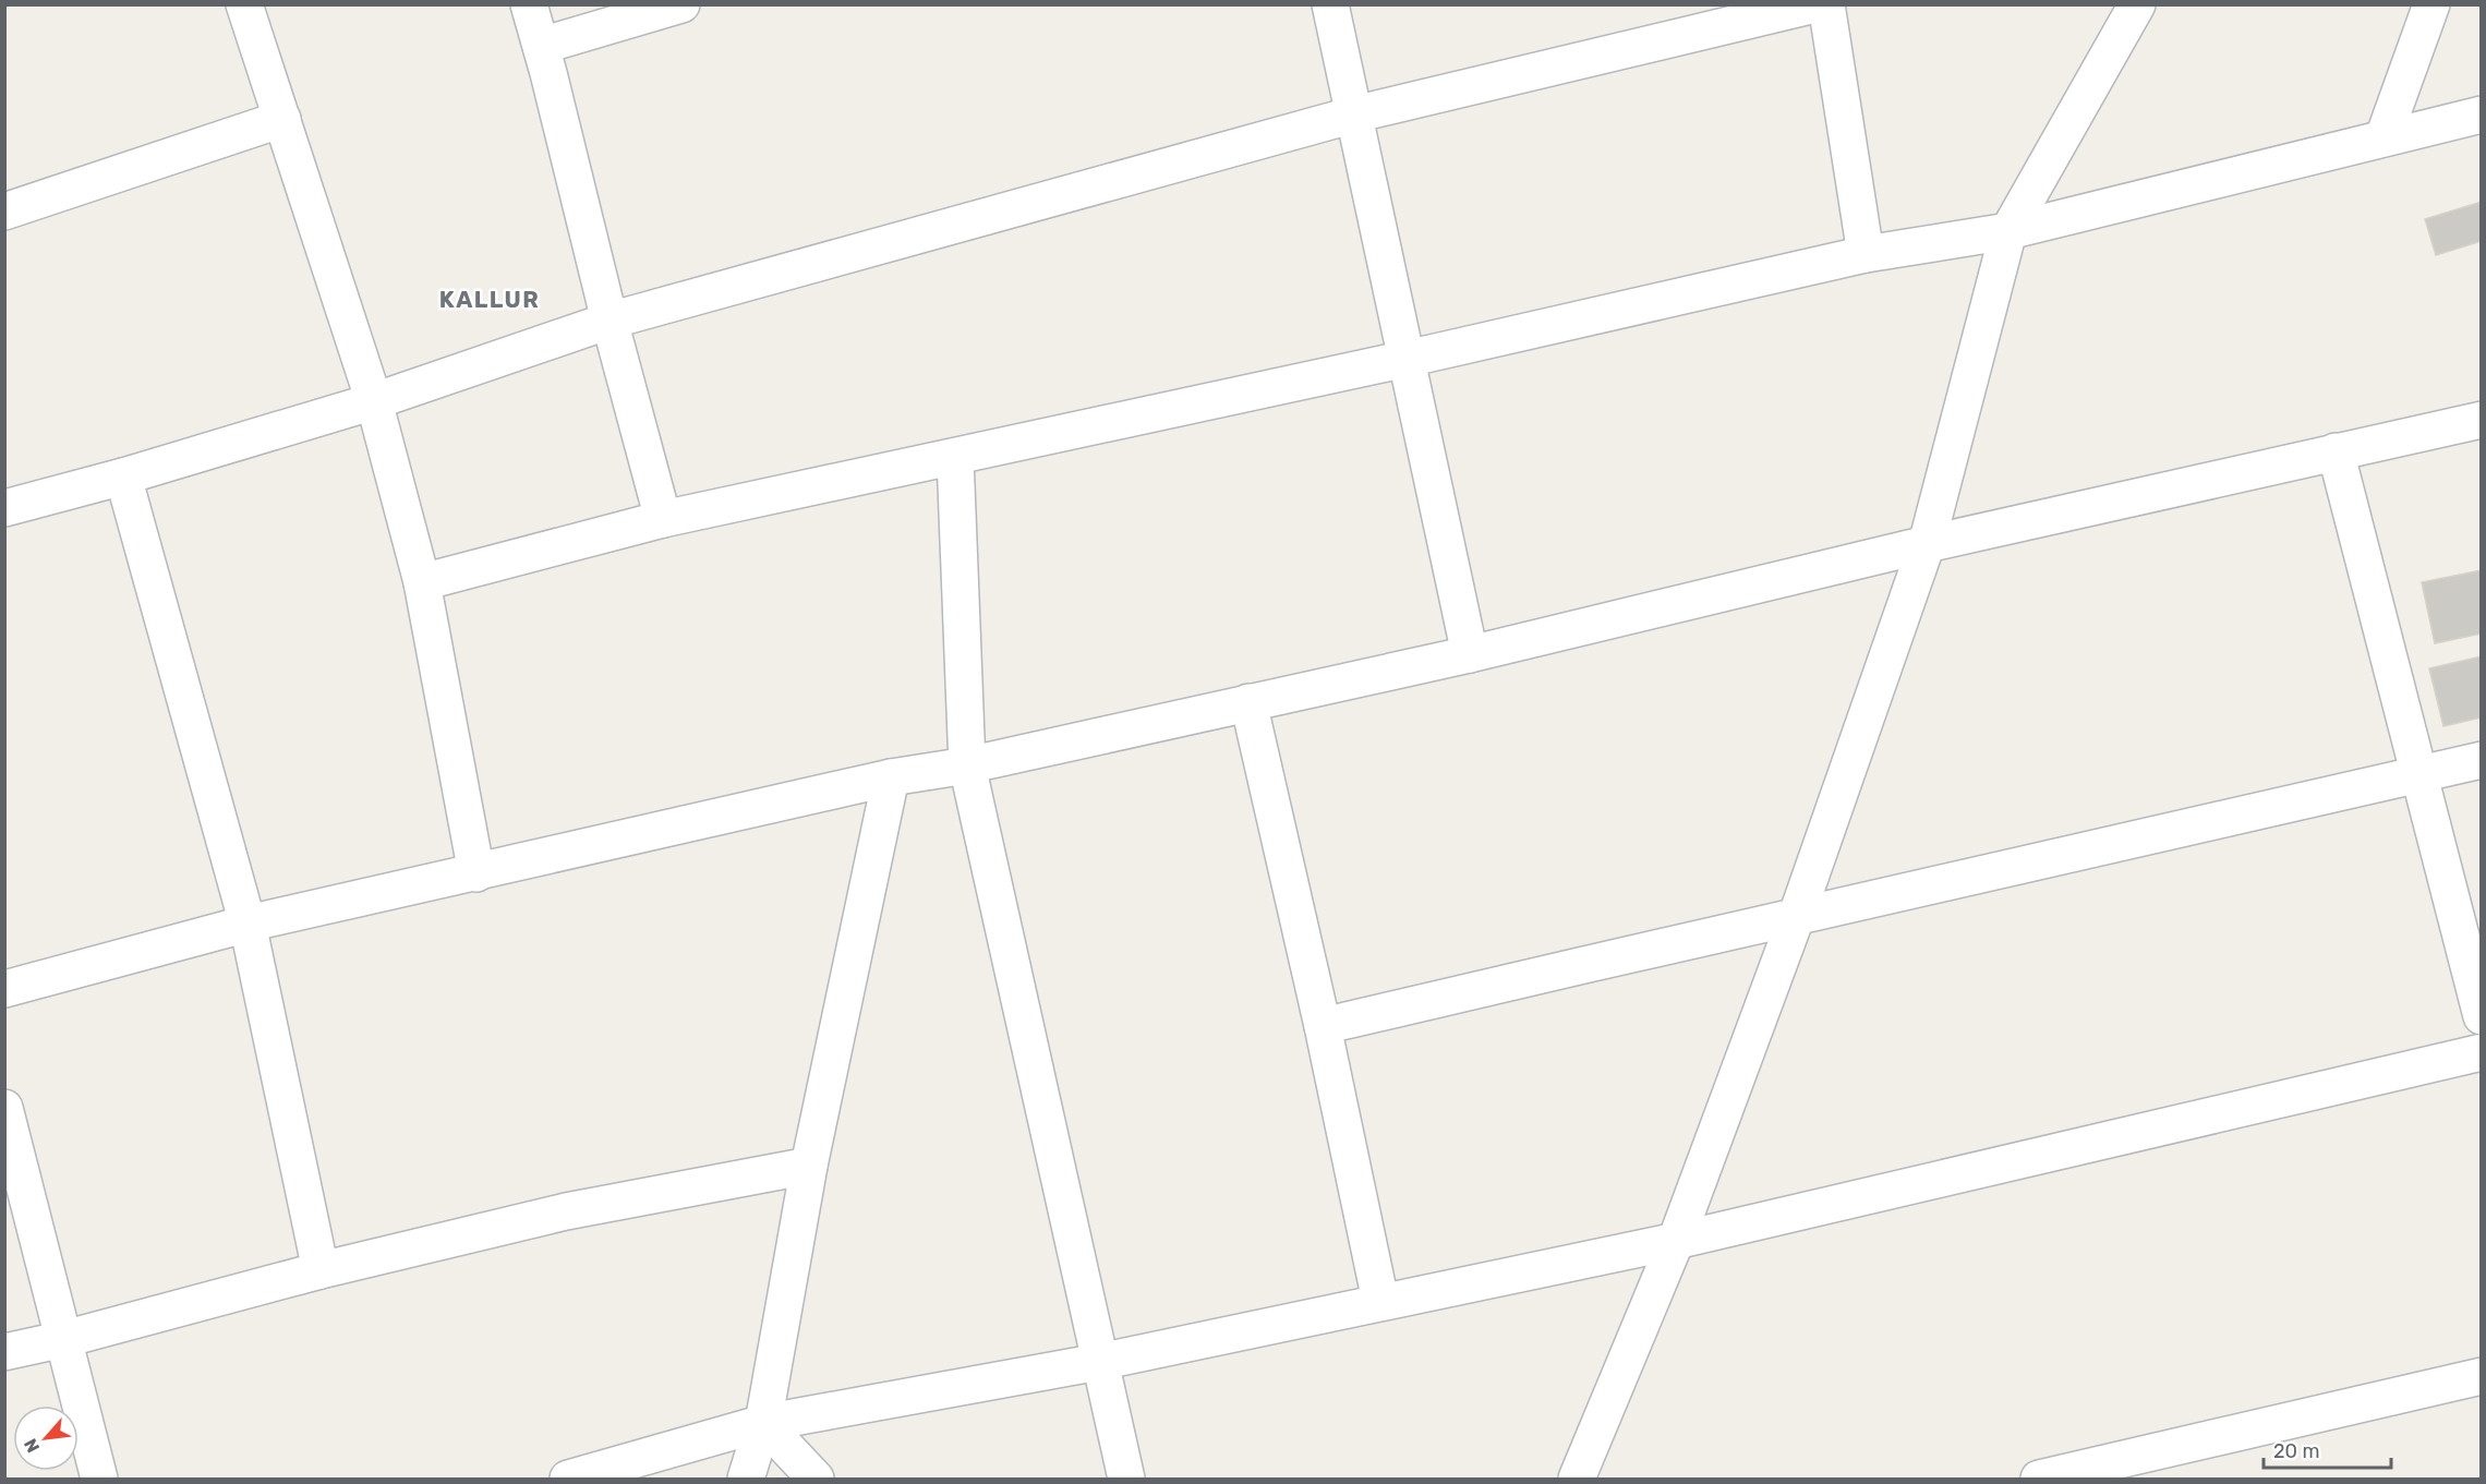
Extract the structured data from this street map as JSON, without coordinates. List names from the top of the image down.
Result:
{
  "districts": ["KALLUR"],
  "scale_bar": "20 m",
  "north": "bottom left"
}
